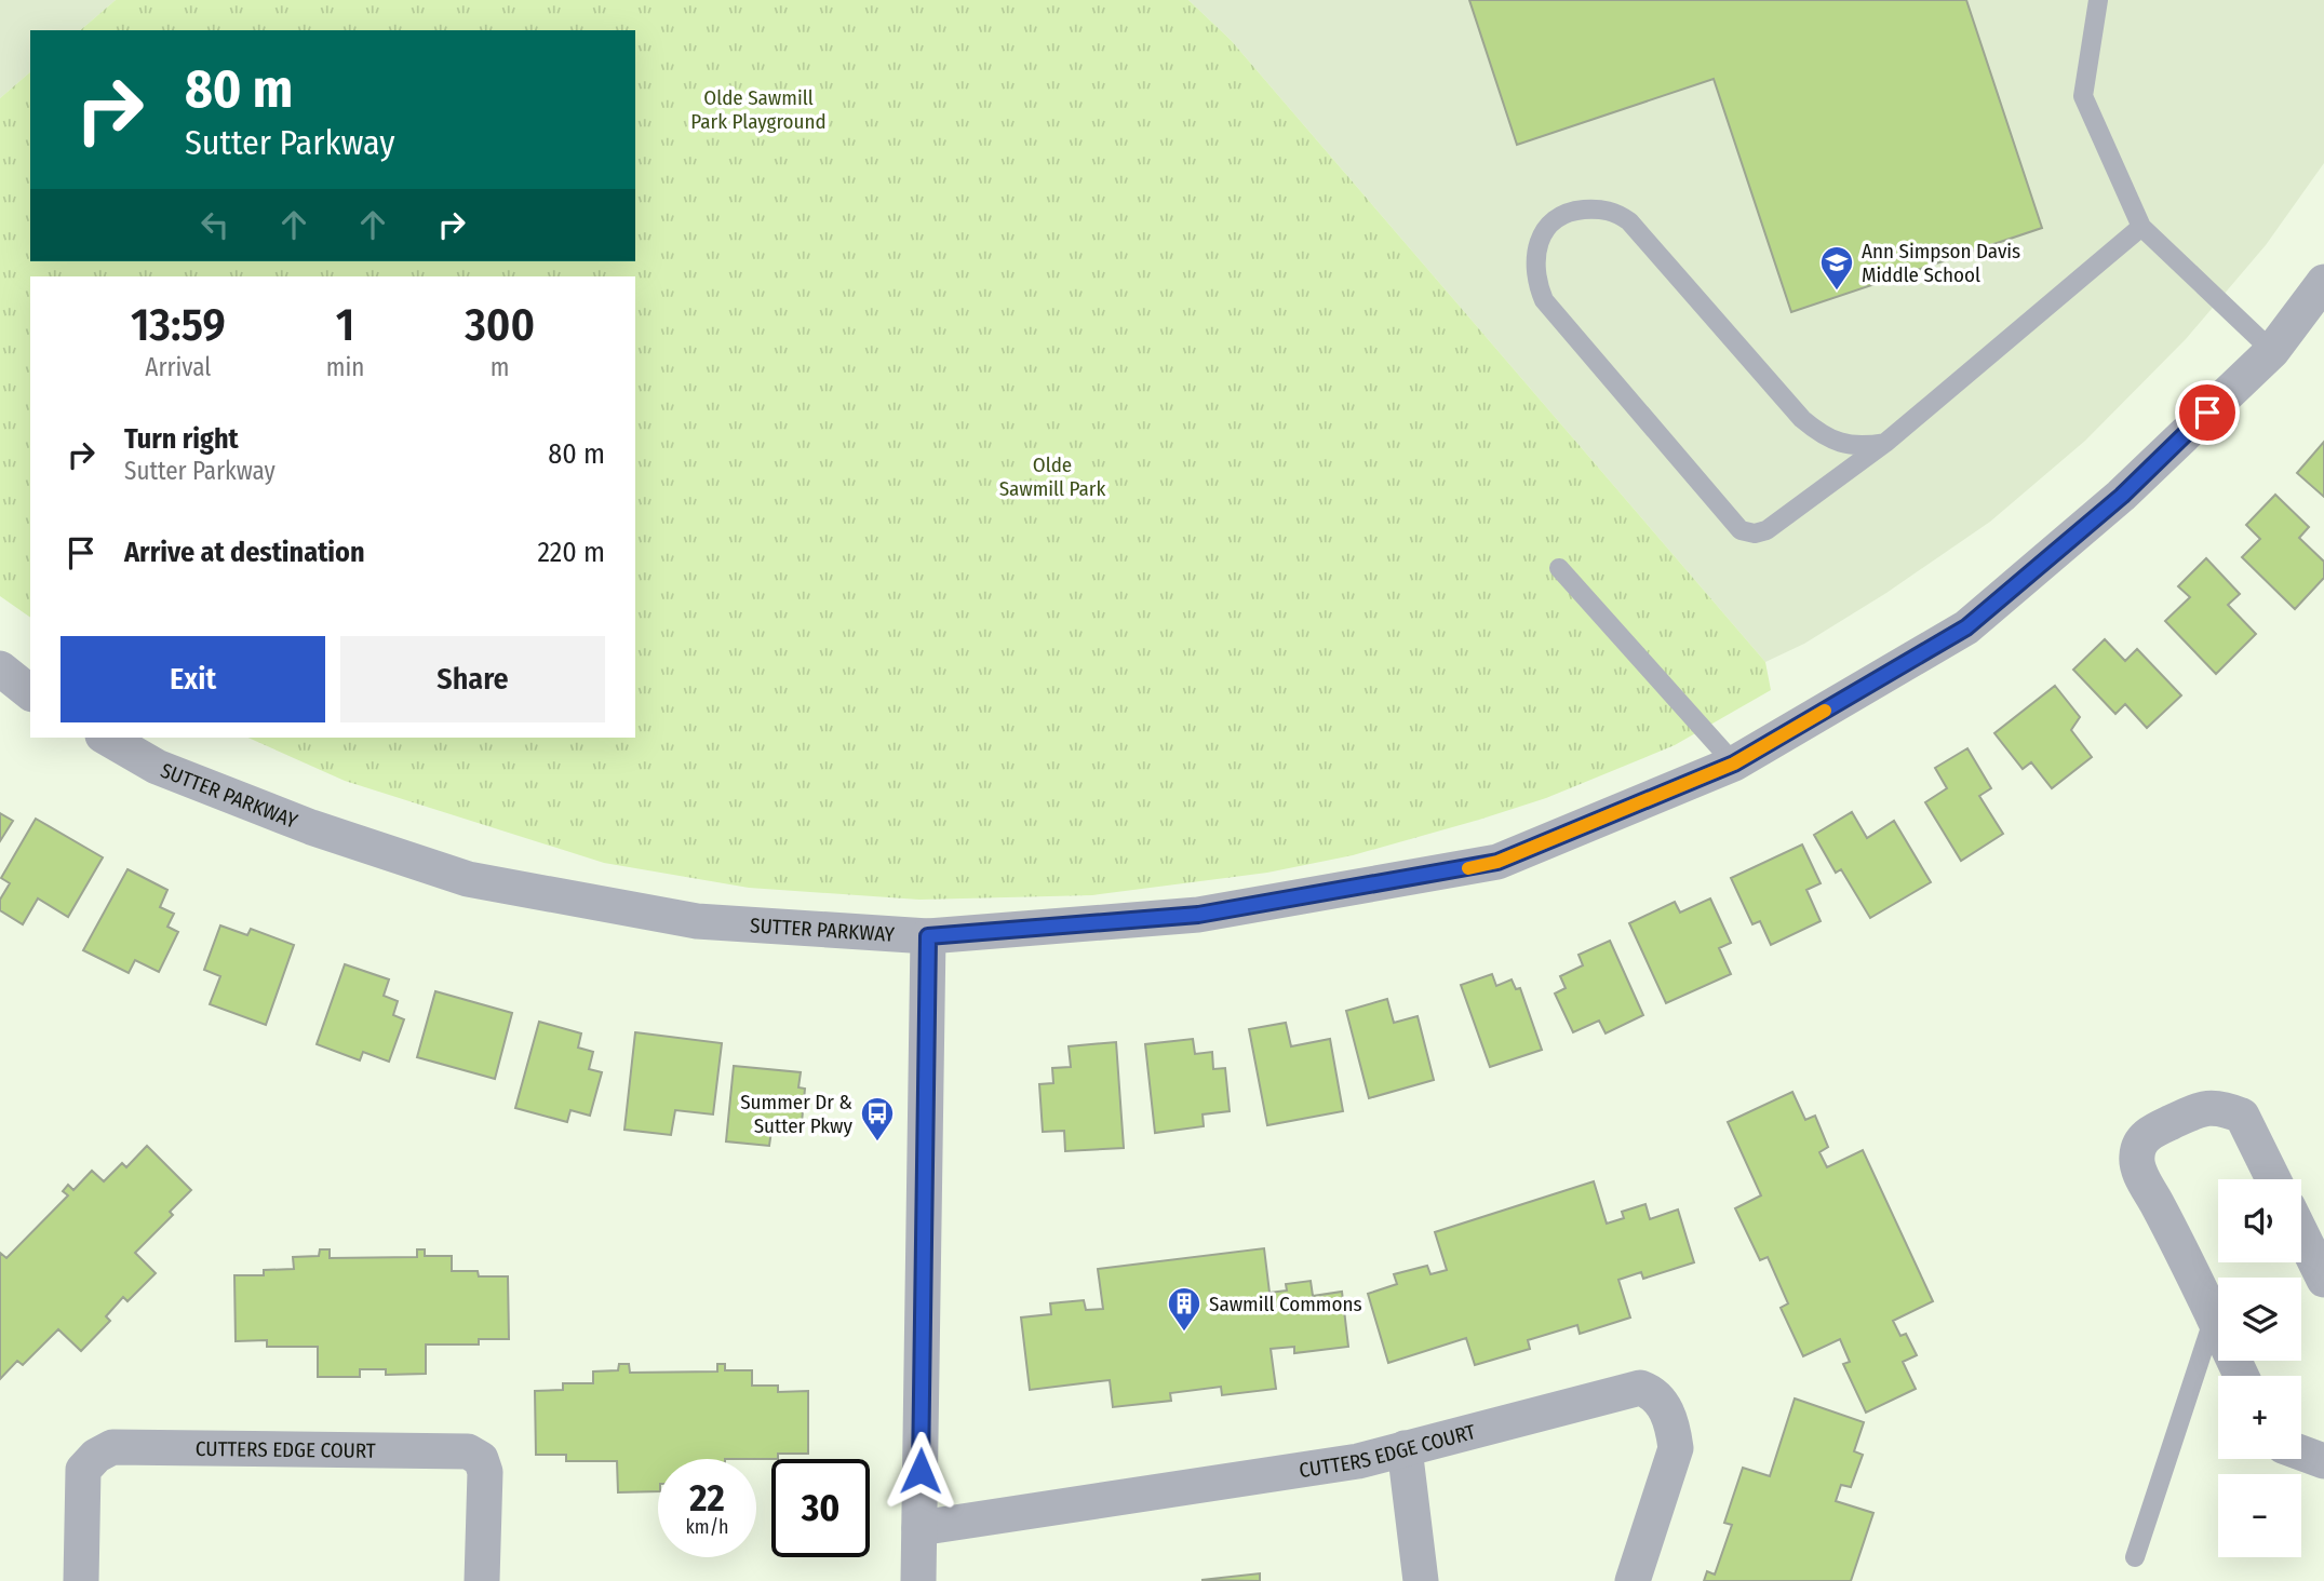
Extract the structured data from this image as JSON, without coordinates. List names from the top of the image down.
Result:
{
  "streets": {
    "street": ["SUTTER PARKWAY", "CUTTERS EDGE COURT"]
  },
  "parks": ["Olde Sawmill Park Playground", "Olde Sawmill Park"],
  "places": {
    "school or university": ["Ann Simpson Davis Middle School"],
    "bus stop": ["Summer Dr & Sutter Pkwy"],
    "building": ["Sawmill Commons"]
  },
  "page": {
    "turn": ["80 m", "Sutter Parkway"],
    "eta": [
      "13:59",
      "Arrival",
      "1",
      "min",
      "300",
      "m"
    ],
    "list": [
      {
        "name": "Turn right",
        "note": "Sutter Parkway",
        "value": "80 m"
      },
      {
        "name": "Arrive at destination",
        "value": "220 m"
      }
    ],
    "buttons": ["Exit", "Share"],
    "map_buttons": ["+", "−"],
    "speed": "22 km/h",
    "limit": "30"
  }
}
